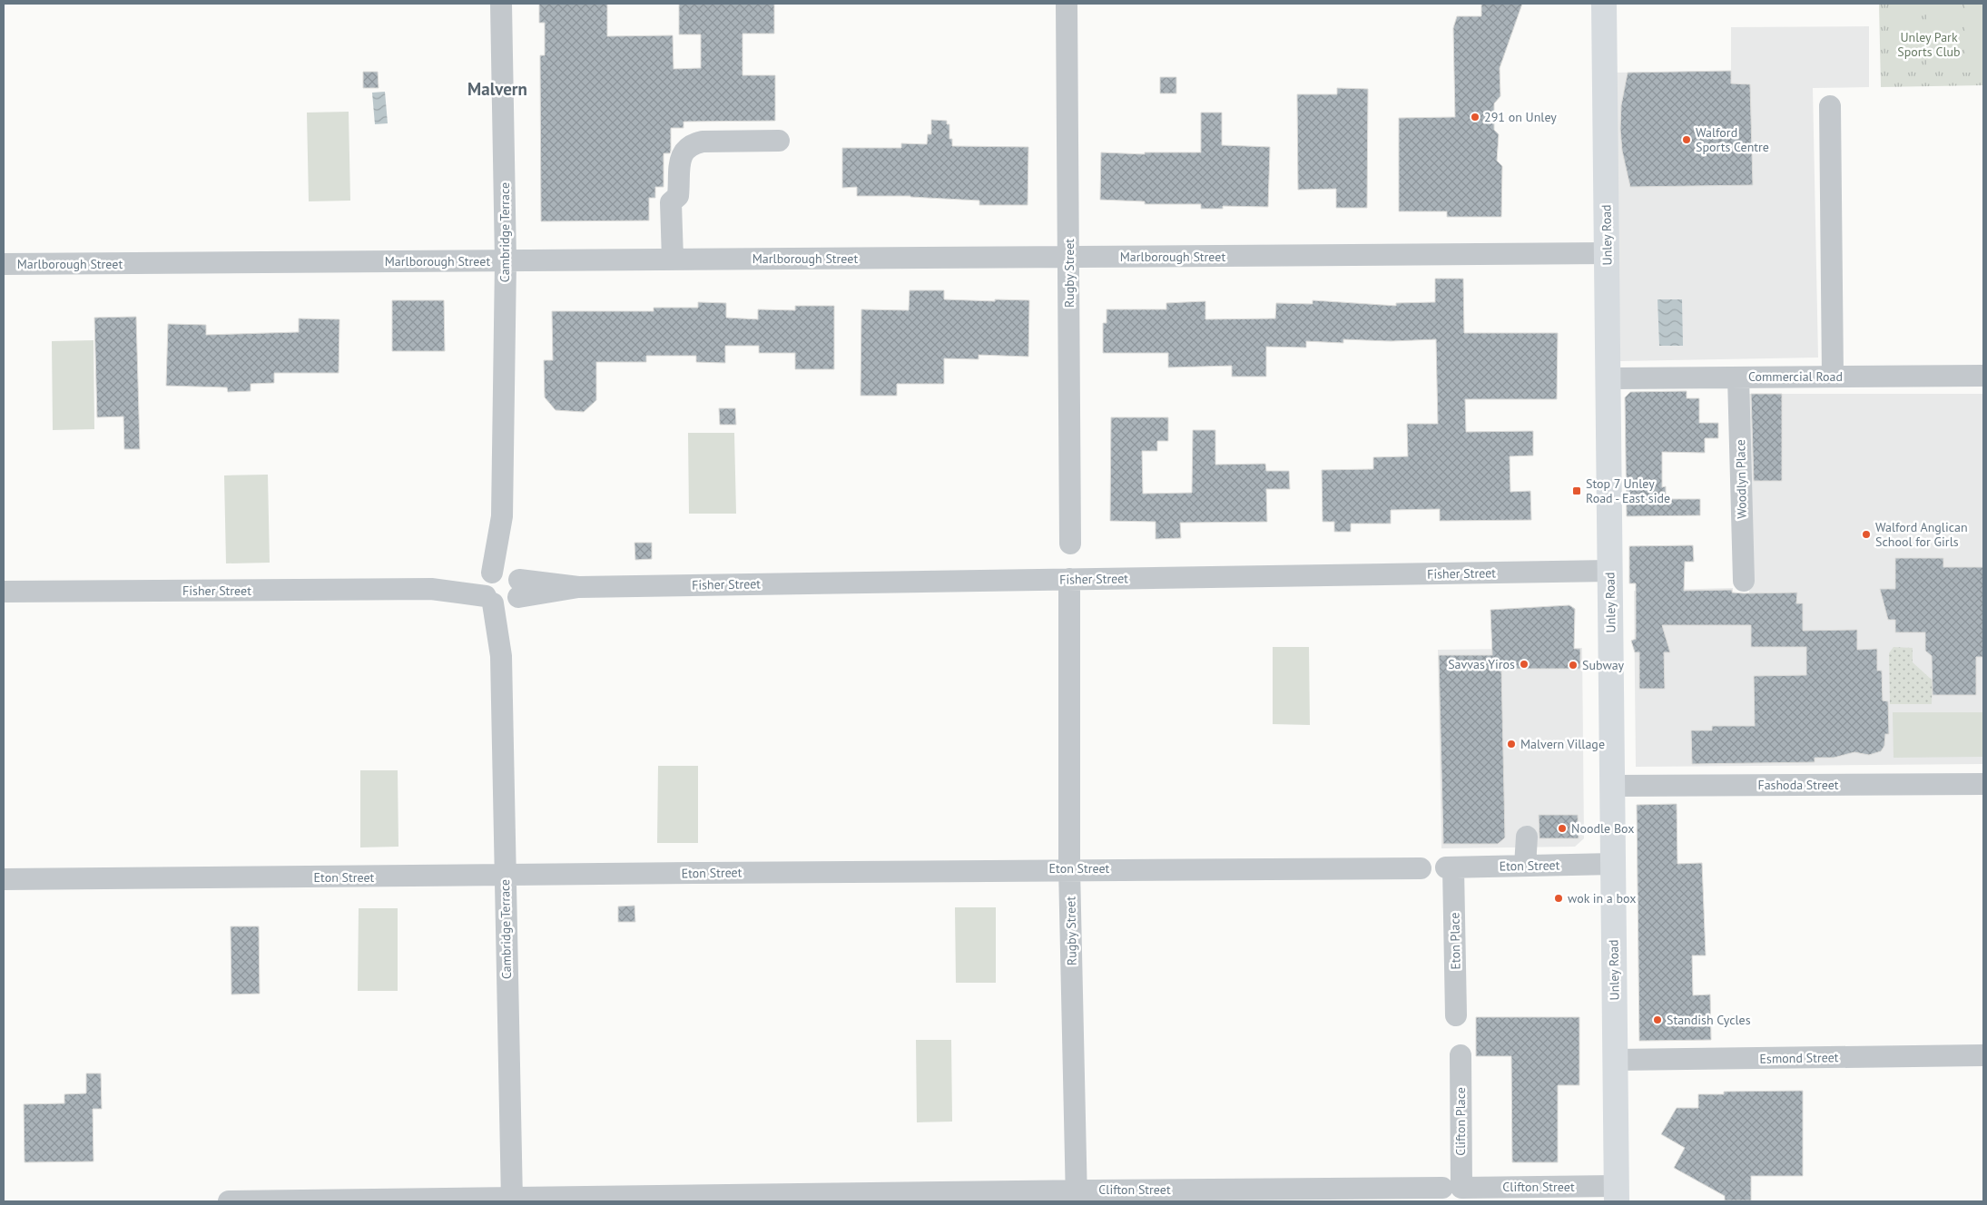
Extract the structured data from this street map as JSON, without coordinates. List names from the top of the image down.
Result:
{
  "streets": {
    "main road": ["Unley Road"],
    "street": [
      "Cambridge Terrace",
      "Marlborough Street",
      "Rugby Street",
      "Commercial Road",
      "Woodlyn Place",
      "Fisher Street",
      "Fashoda Street",
      "Eton Street",
      "Eton Place",
      "Esmond Street",
      "Clifton Place",
      "Clifton Street"
    ]
  },
  "crossings": [
    ["Cambridge Terrace", "Marlborough Street"],
    ["Cambridge Terrace", "Fisher Street"],
    ["Cambridge Terrace", "Eton Street"],
    ["Cambridge Terrace", "Clifton Street"],
    ["Unley Road", "Marlborough Street"],
    ["Unley Road", "Commercial Road"],
    ["Unley Road", "Fisher Street"],
    ["Unley Road", "Fashoda Street"],
    ["Unley Road", "Eton Street"],
    ["Unley Road", "Esmond Street"],
    ["Unley Road", "Clifton Street"],
    ["Marlborough Street", "Rugby Street"],
    ["Rugby Street", "Fisher Street"],
    ["Rugby Street", "Eton Street"],
    ["Rugby Street", "Clifton Street"],
    ["Commercial Road", "Woodlyn Place"],
    ["Eton Street", "Eton Place"],
    ["Clifton Place", "Clifton Street"]
  ],
  "districts": ["Malvern"],
  "parks": ["Unley Park Sports Club"],
  "places": {
    "other": [
      "291 on Unley",
      "Walford Sports Centre",
      "Walford Anglican School for Girls",
      "Savvas Yiros",
      "Subway",
      "Malvern Village",
      "Noodle Box",
      "wok in a box",
      "Standish Cycles"
    ],
    "transit": ["Stop 7 Unley Road - East side"]
  }
}
